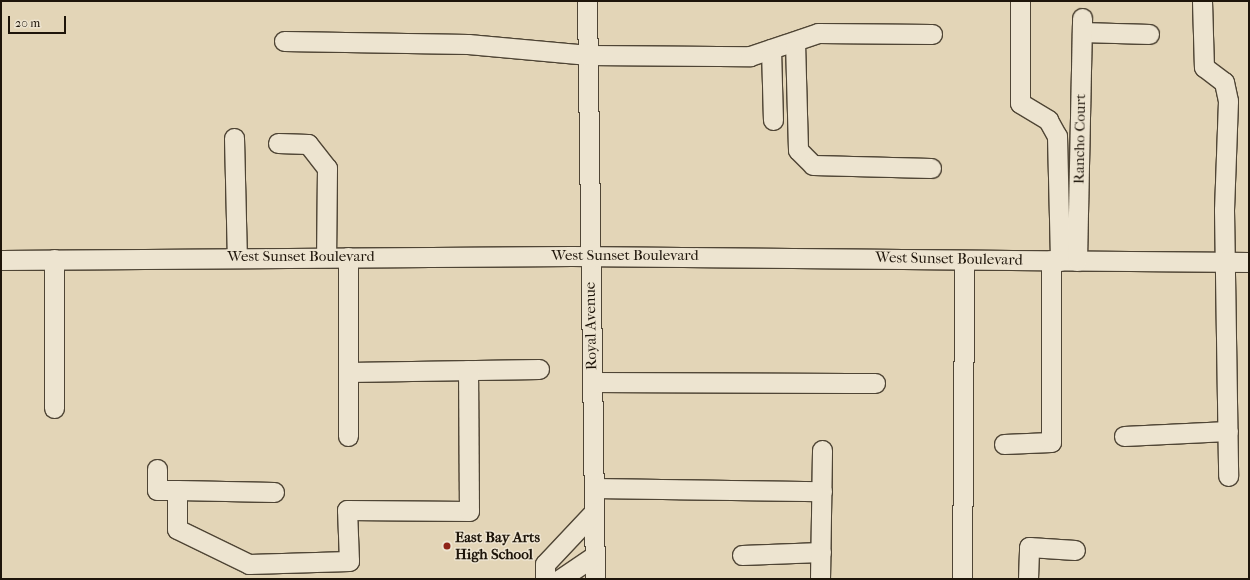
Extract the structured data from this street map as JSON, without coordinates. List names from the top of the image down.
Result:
{
  "streets": {
    "street": ["Rancho Court", "West Sunset Boulevard", "Royal Avenue"]
  },
  "crossings": [
    ["Rancho Court", "West Sunset Boulevard"],
    ["West Sunset Boulevard", "Royal Avenue"]
  ],
  "places": ["East Bay Arts High School"],
  "scale_bar": "20 m"
}
